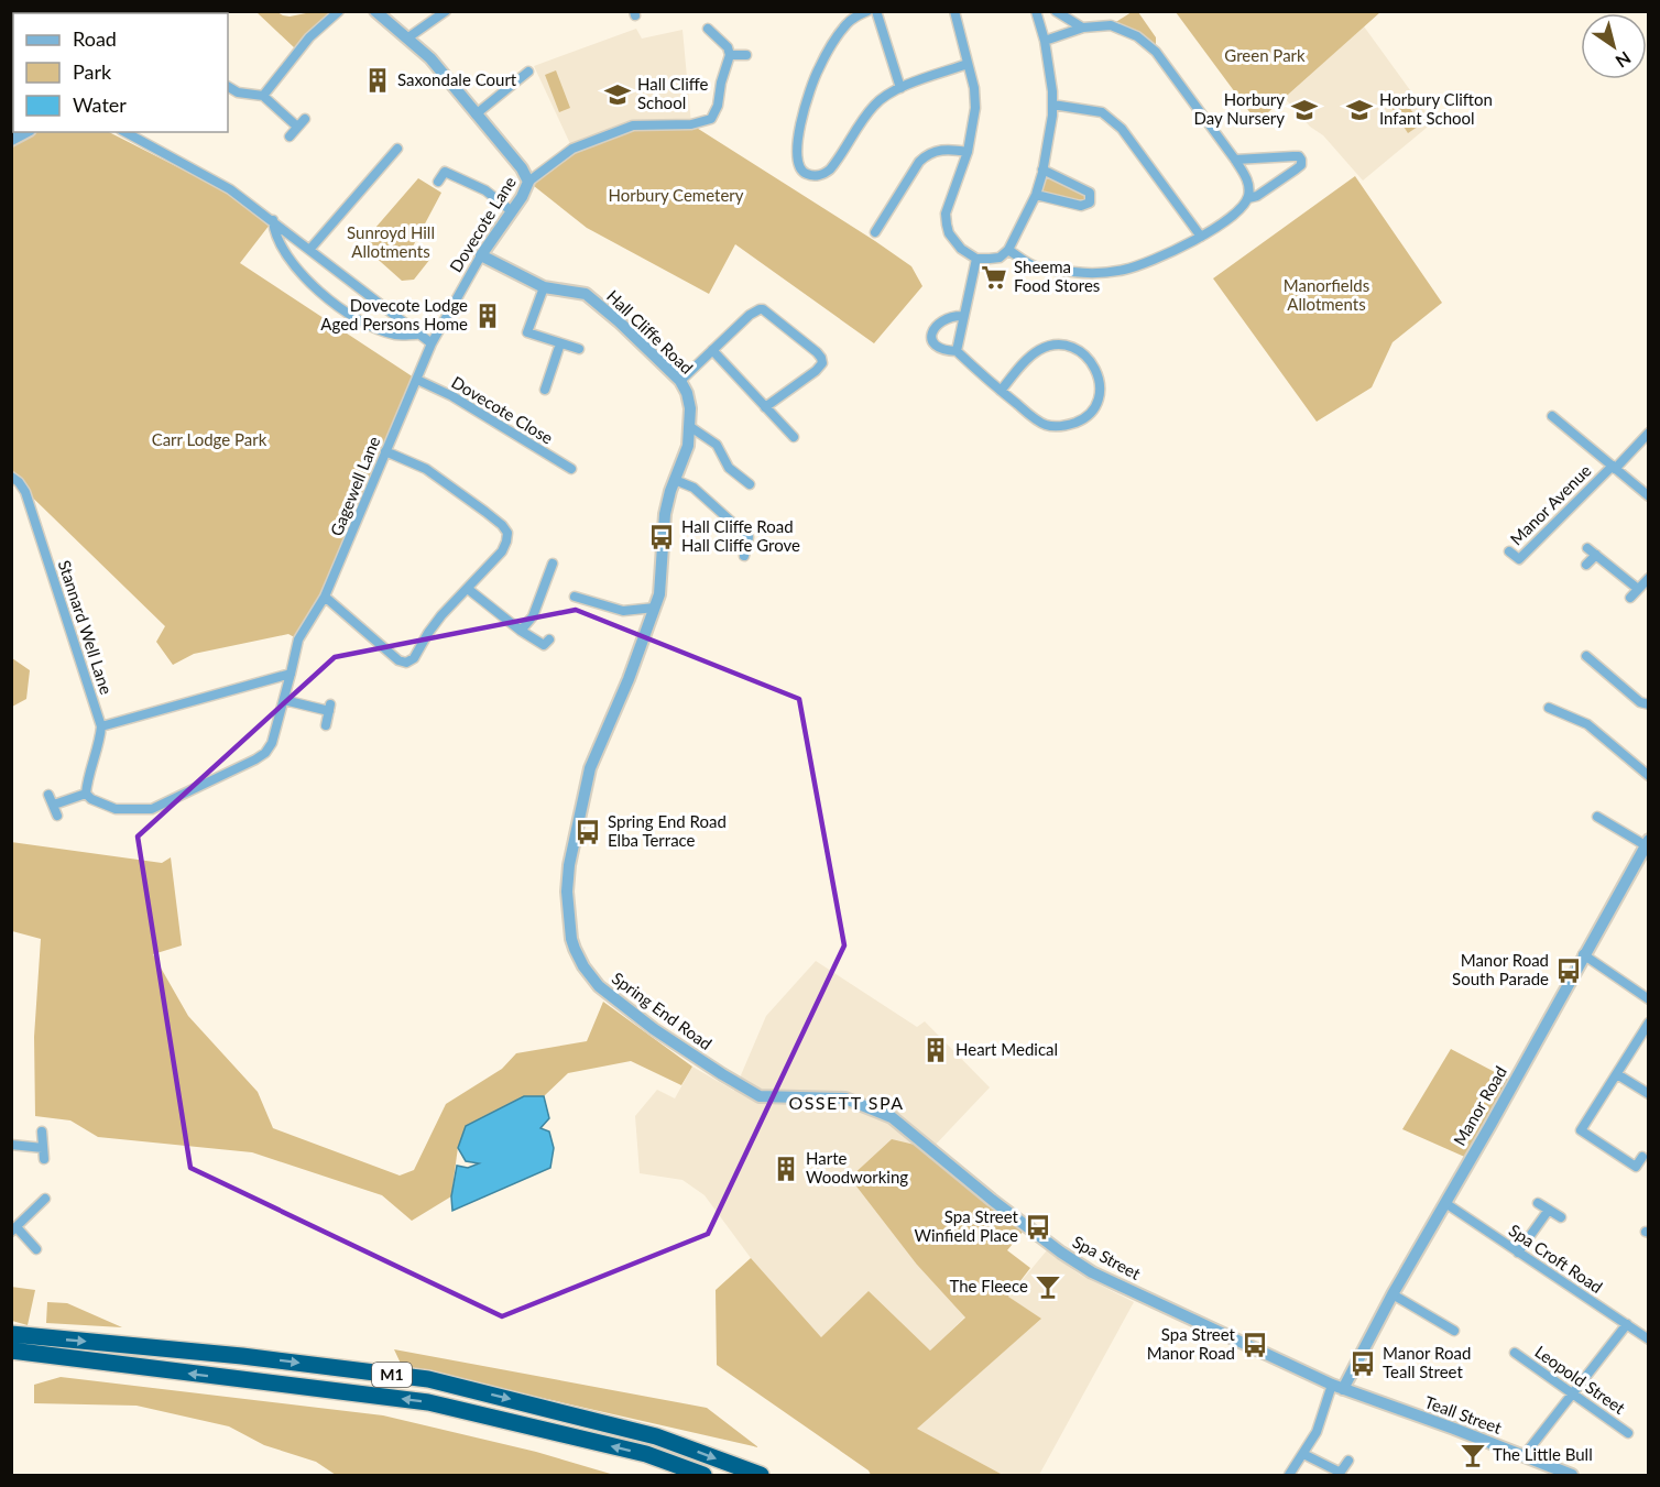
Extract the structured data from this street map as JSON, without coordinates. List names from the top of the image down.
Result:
{
  "streets": {
    "highway": ["M1"],
    "street": [
      "Dovecote Lane",
      "Hall Cliffe Road",
      "Dovecote Close",
      "Gagewell Lane",
      "Manor Avenue",
      "Stannard Well Lane",
      "Spring End Road",
      "Manor Road",
      "Spa Street",
      "Spa Croft Road",
      "Leopold Street",
      "Teall Street"
    ]
  },
  "crossings": [
    ["Dovecote Lane", "Hall Cliffe Road"],
    ["Dovecote Lane", "Gagewell Lane"],
    ["Hall Cliffe Road", "Spring End Road"],
    ["Dovecote Close", "Gagewell Lane"],
    ["Spring End Road", "Spa Street"],
    ["Manor Road", "Spa Street"],
    ["Manor Road", "Spa Croft Road"],
    ["Manor Road", "Teall Street"],
    ["Spa Street", "Teall Street"]
  ],
  "districts": ["OSSETT SPA"],
  "parks": [
    "Green Park",
    "Horbury Cemetery",
    "Sunroyd Hill Allotments",
    "Manorfields Allotments",
    "Carr Lodge Park"
  ],
  "places": {
    "building": [
      "Saxondale Court",
      "Dovecote Lodge Aged Persons Home",
      "Heart Medical",
      "Harte Woodworking"
    ],
    "school or university": ["Hall Cliffe School", "Horbury Day Nursery", "Horbury Clifton Infant School"],
    "supermarket": ["Sheema Food Stores"],
    "bus stop": [
      "Hall Cliffe Road Hall Cliffe Grove",
      "Spring End Road Elba Terrace",
      "Manor Road South Parade",
      "Spa Street Winfield Place",
      "Spa Street Manor Road",
      "Manor Road Teall Street"
    ],
    "bar": ["The Fleece", "The Little Bull"]
  },
  "legend": ["Road", "Park", "Water"],
  "north": "bottom right"
}
